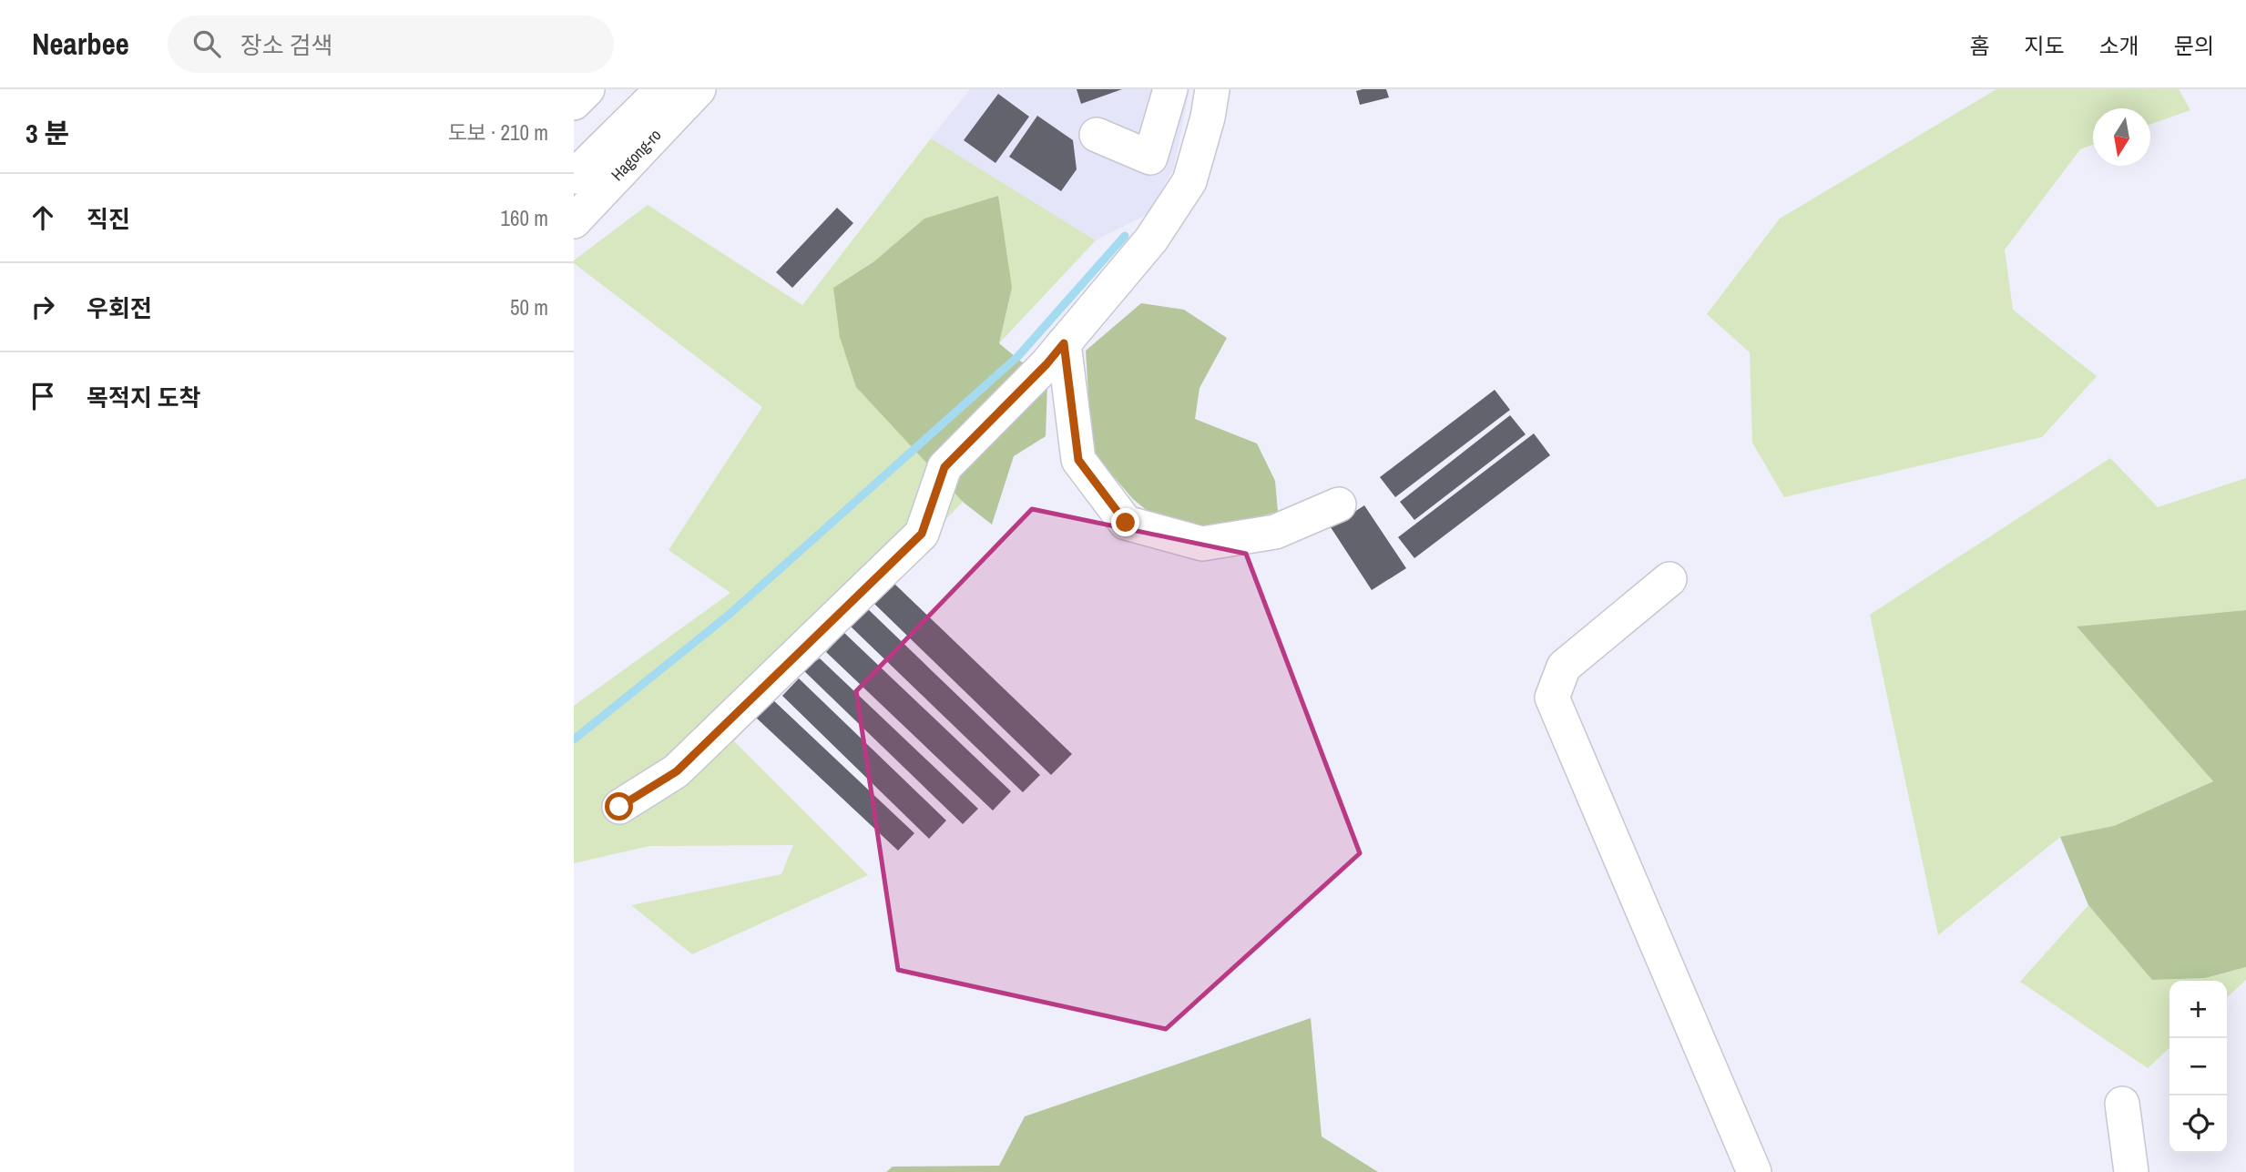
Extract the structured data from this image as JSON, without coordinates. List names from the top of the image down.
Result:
{
  "streets": {
    "street": ["Hagong-ro"]
  },
  "north": "bottom",
  "page": {
    "header": "Nearbee",
    "search": "장소 검색",
    "nav": [
      "홈",
      "지도",
      "소개",
      "문의"
    ],
    "heading": ["3 분", "도보 · 210 m"],
    "list": [
      ["직진", "160 m"],
      ["우회전", "50 m"],
      "목적지 도착"
    ],
    "map_buttons": ["+", "−"]
  }
}
